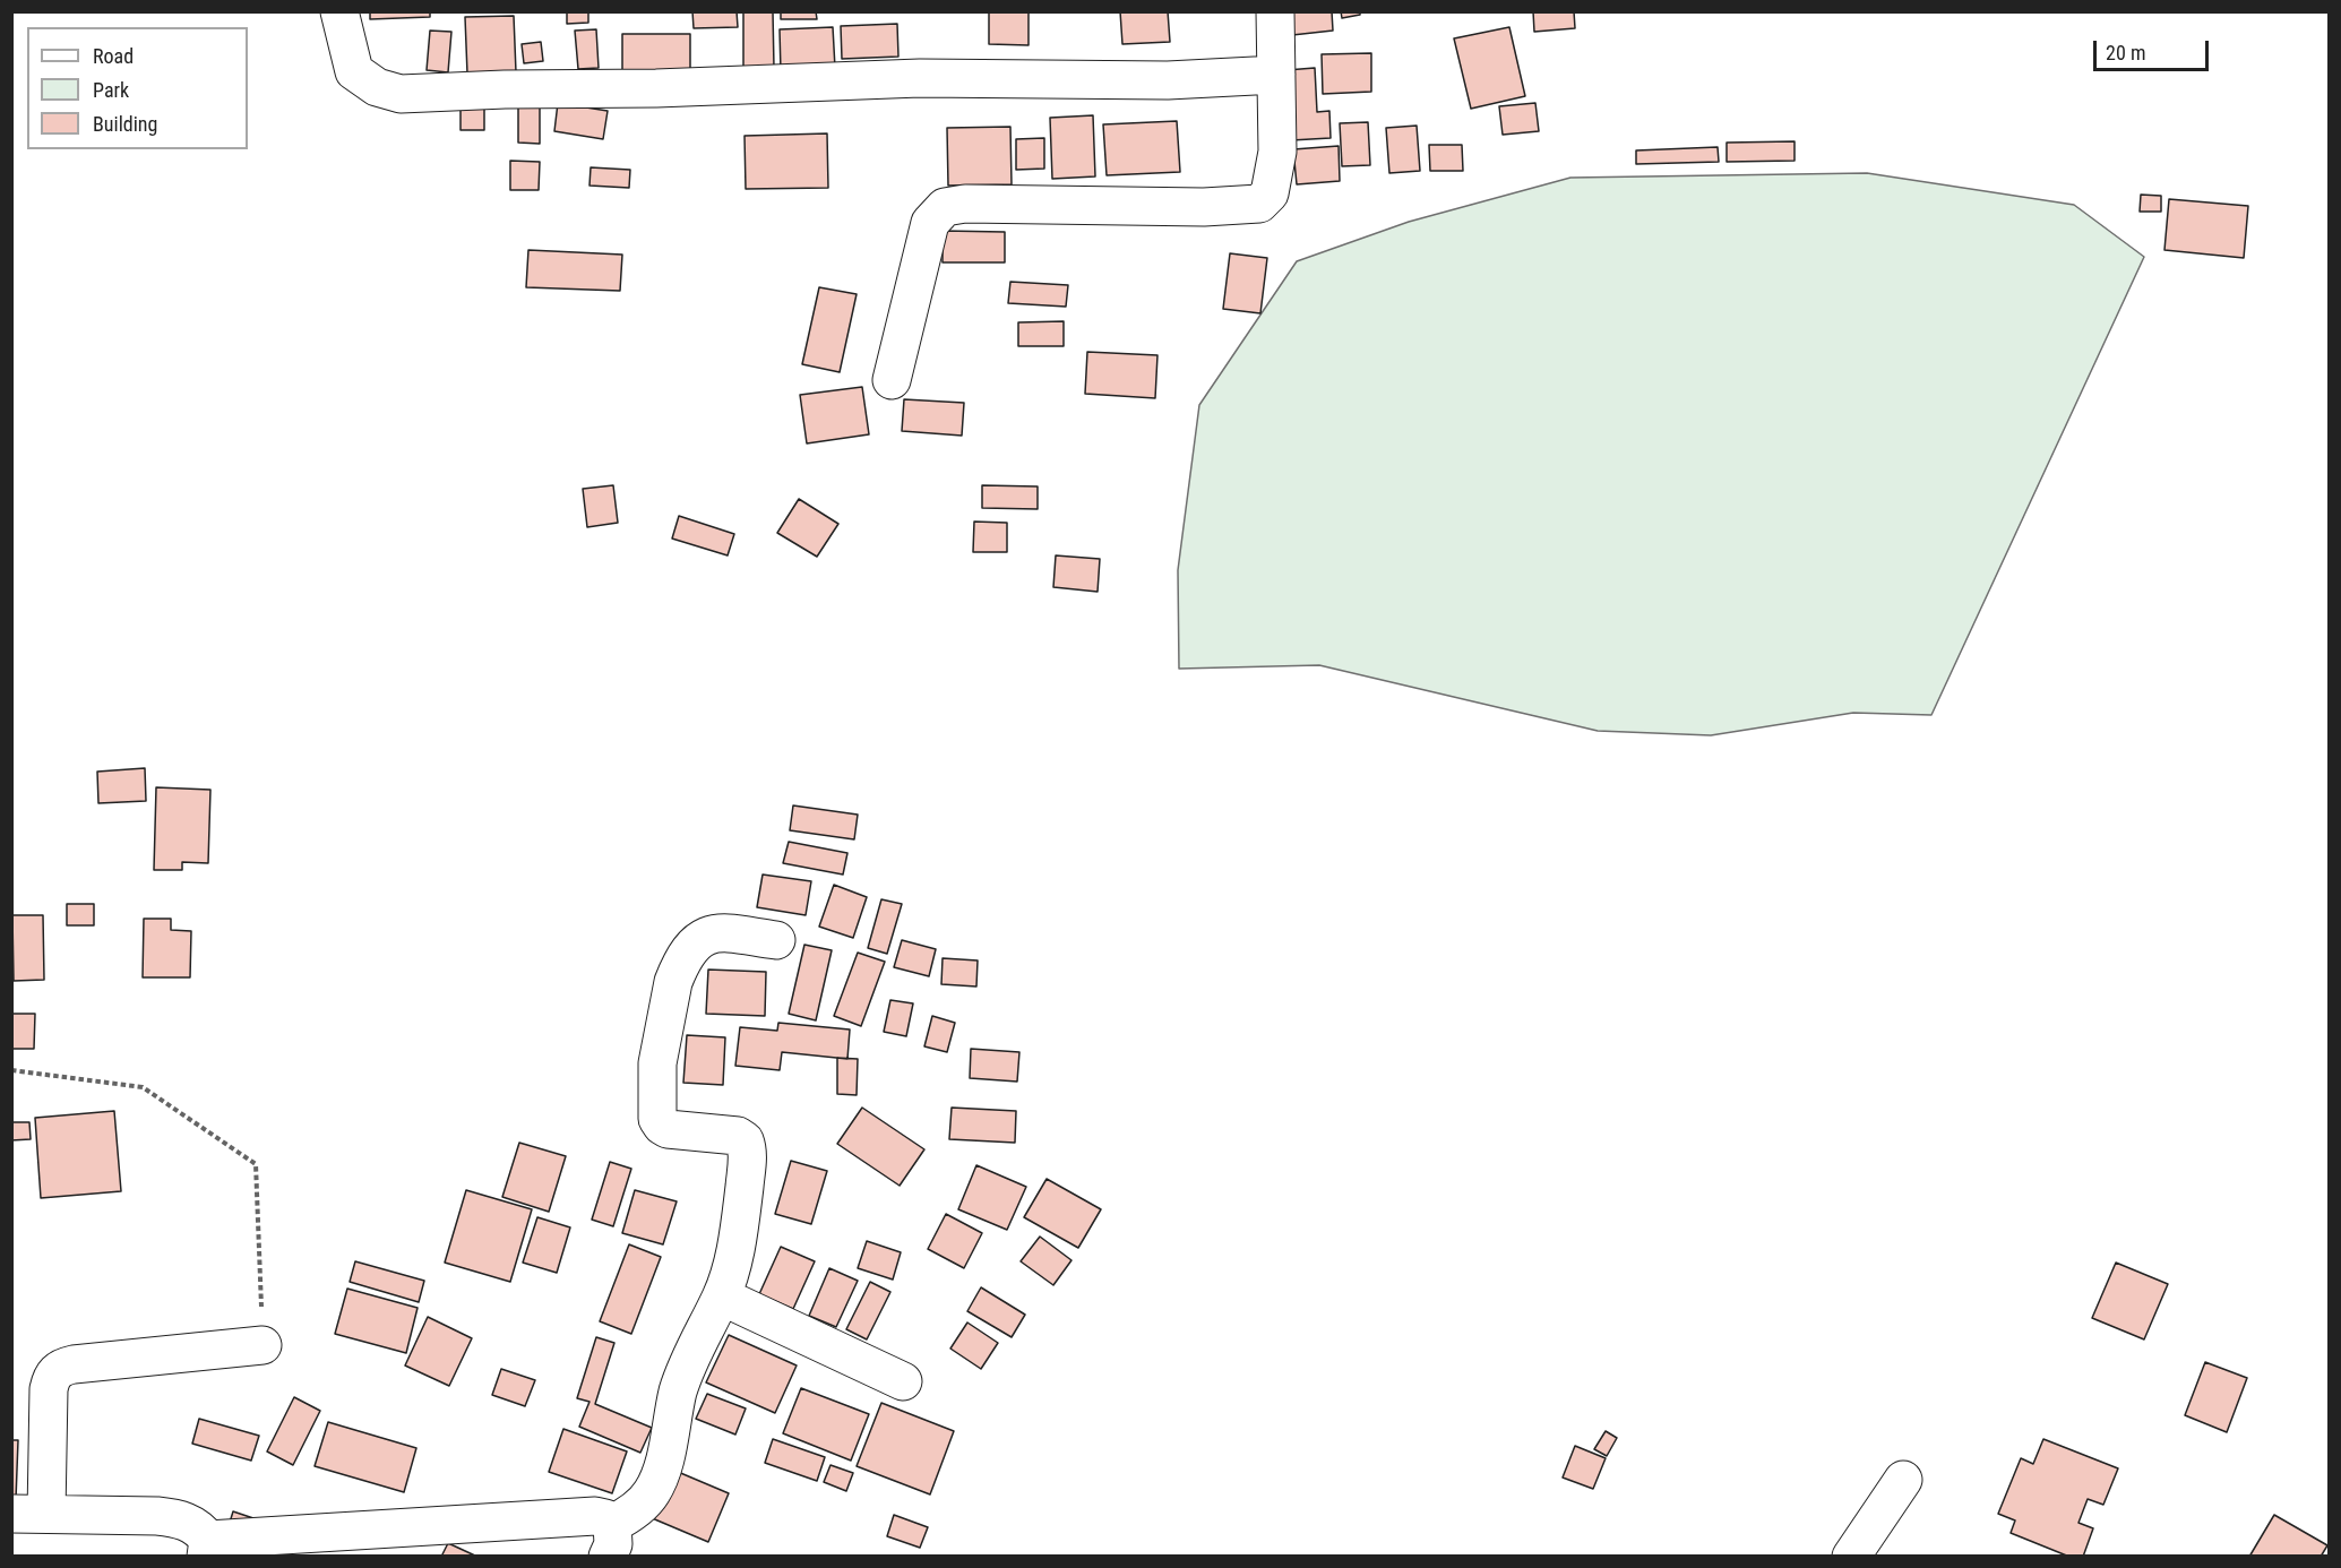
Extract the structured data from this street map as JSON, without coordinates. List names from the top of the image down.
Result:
{
  "legend": ["Road", "Park", "Building"],
  "scale_bar": "20 m"
}
